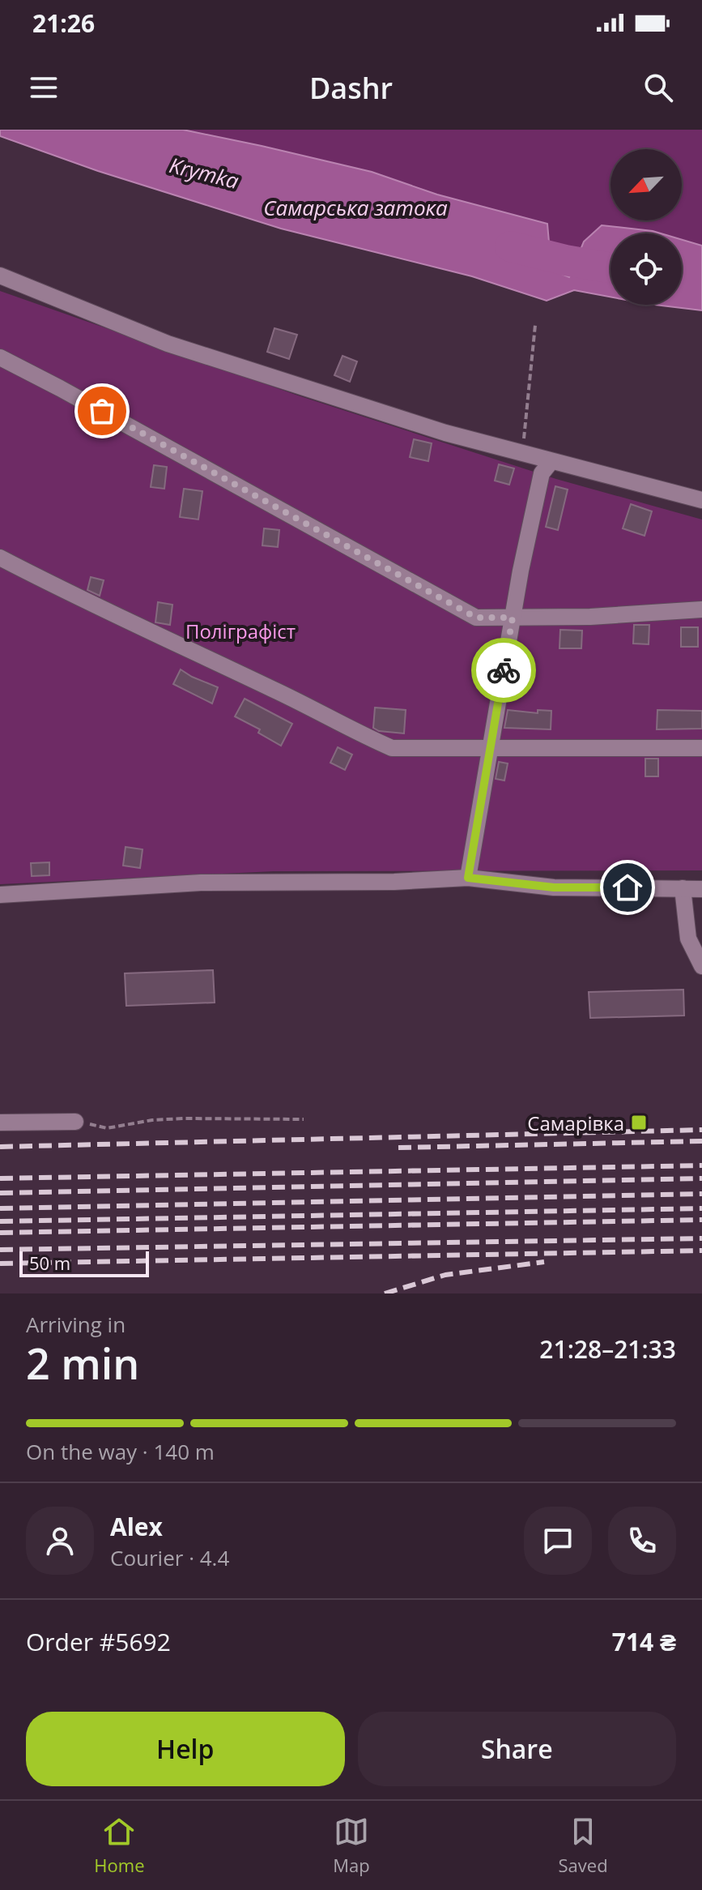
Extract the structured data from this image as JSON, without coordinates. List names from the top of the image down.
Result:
{
  "water": ["Krymka", "Самарська затока"],
  "parks": ["Поліграфіст"],
  "places": {
    "transit": ["Самарівка"]
  },
  "scale_bar": "50 m",
  "north": "bottom left",
  "page": {
    "status": "21:26",
    "header": "Dashr",
    "scale": "50 m",
    "heading": ["2 min", "Arriving in", "21:28–21:33"],
    "panel": [
      "Alex",
      "Courier · 4.4",
      "Order #5692",
      "714 ₴"
    ],
    "bar": "On the way · 140 m",
    "buttons": ["Help", "Share"],
    "tabs": ["Home", "Map", "Saved"]
  }
}
